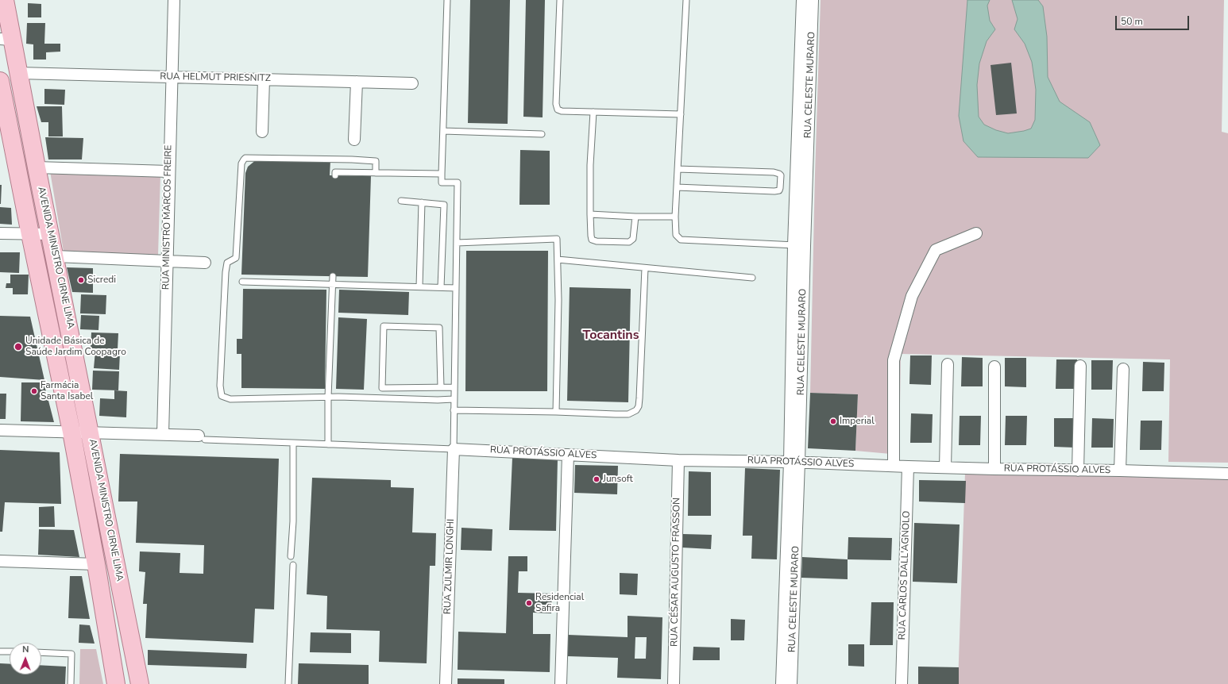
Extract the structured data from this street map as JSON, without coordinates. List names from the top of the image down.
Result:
{
  "streets": {
    "main road": ["AVENIDA MINISTRO CIRNE LIMA"],
    "street": [
      "RUA HELMUT PRIESNITZ",
      "RUA CELESTE MURARO",
      "RUA MINISTRO MARCOS FREIRE",
      "RUA PROTÁSSIO ALVES",
      "RUA ZULMIR LONGHI",
      "RUA CÉSAR AUGUSTO FRASSON",
      "RUA CARLOS DALL'AGNOLO"
    ]
  },
  "crossings": [
    ["RUA HELMUT PRIESNITZ", "RUA MINISTRO MARCOS FREIRE"],
    ["RUA HELMUT PRIESNITZ", "AVENIDA MINISTRO CIRNE LIMA"],
    ["RUA CELESTE MURARO", "RUA PROTÁSSIO ALVES"],
    ["RUA PROTÁSSIO ALVES", "RUA ZULMIR LONGHI"],
    ["RUA PROTÁSSIO ALVES", "RUA CÉSAR AUGUSTO FRASSON"],
    ["RUA PROTÁSSIO ALVES", "RUA CARLOS DALL'AGNOLO"]
  ],
  "districts": ["Tocantins"],
  "places": [
    "Sicredi",
    "Unidade Básica de Saúde Jardim Coopagro",
    "Farmácia Santa Isabel",
    "Imperial",
    "Junsoft",
    "Residencial Safira"
  ],
  "scale_bar": "50 m",
  "north": "top"
}
